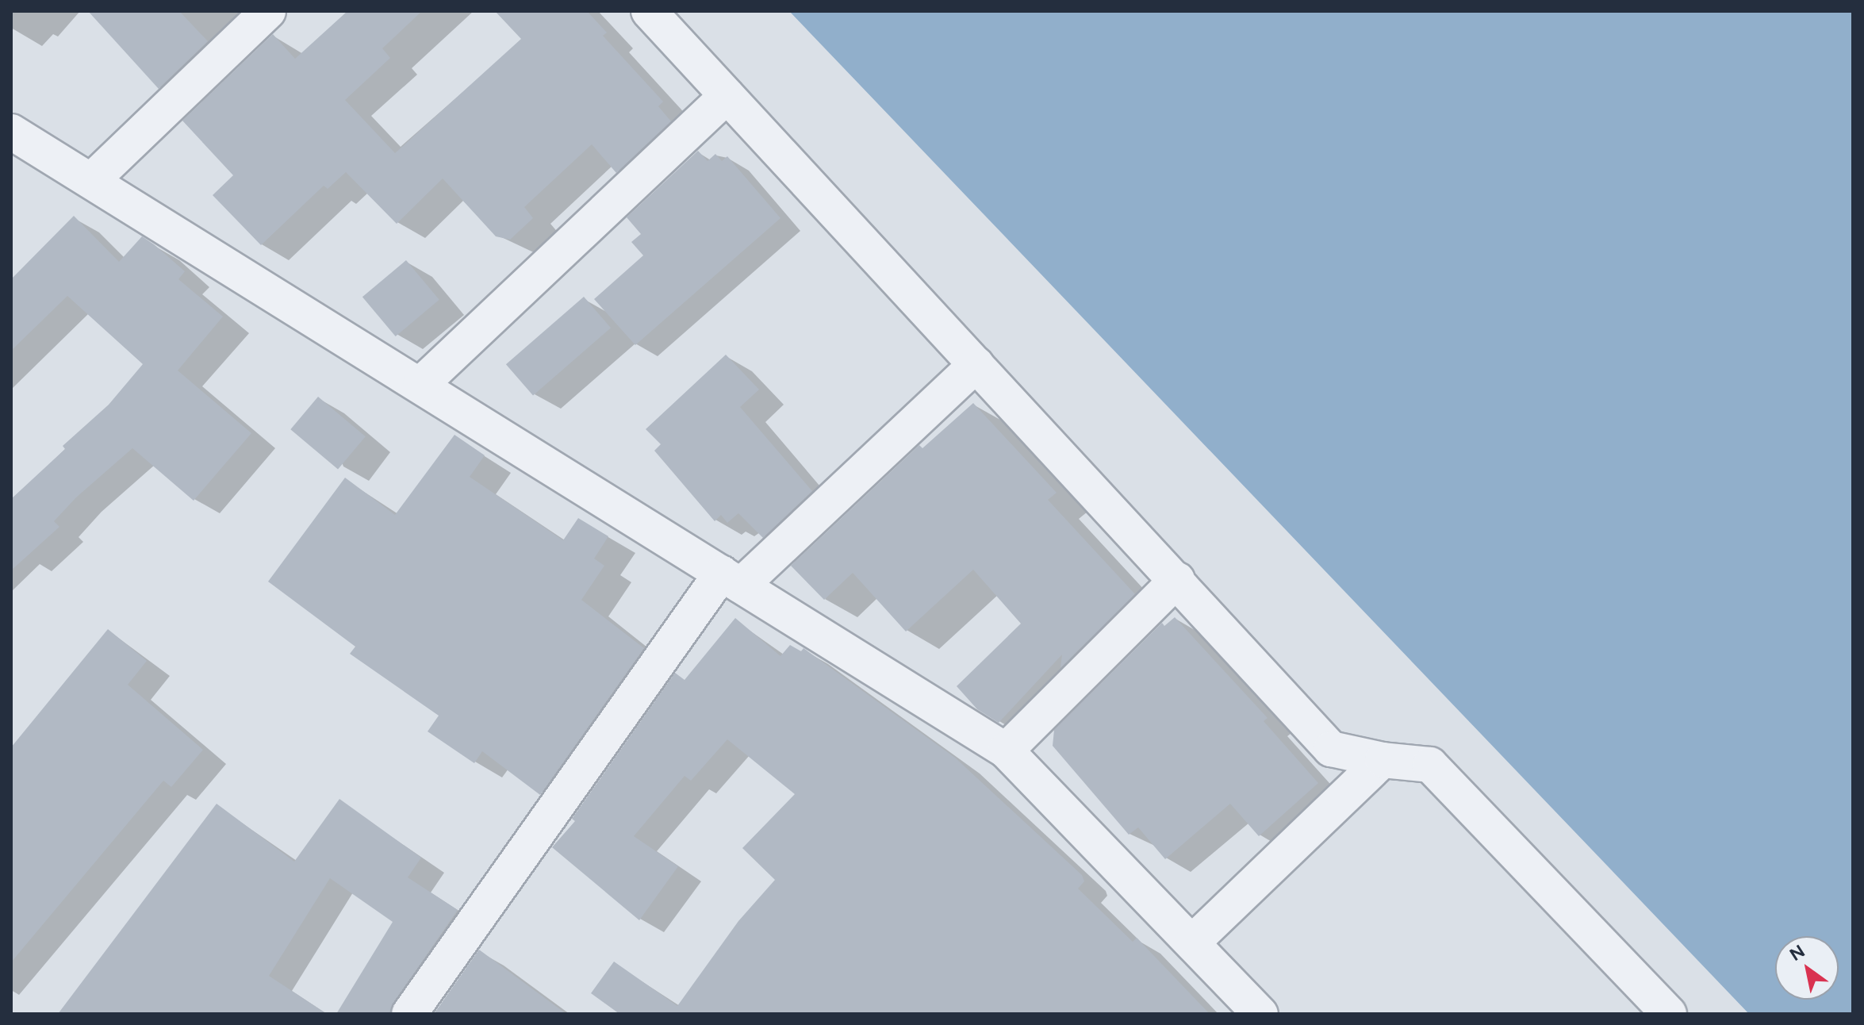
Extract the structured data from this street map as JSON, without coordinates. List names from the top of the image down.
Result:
{
  "north": "top left"
}
